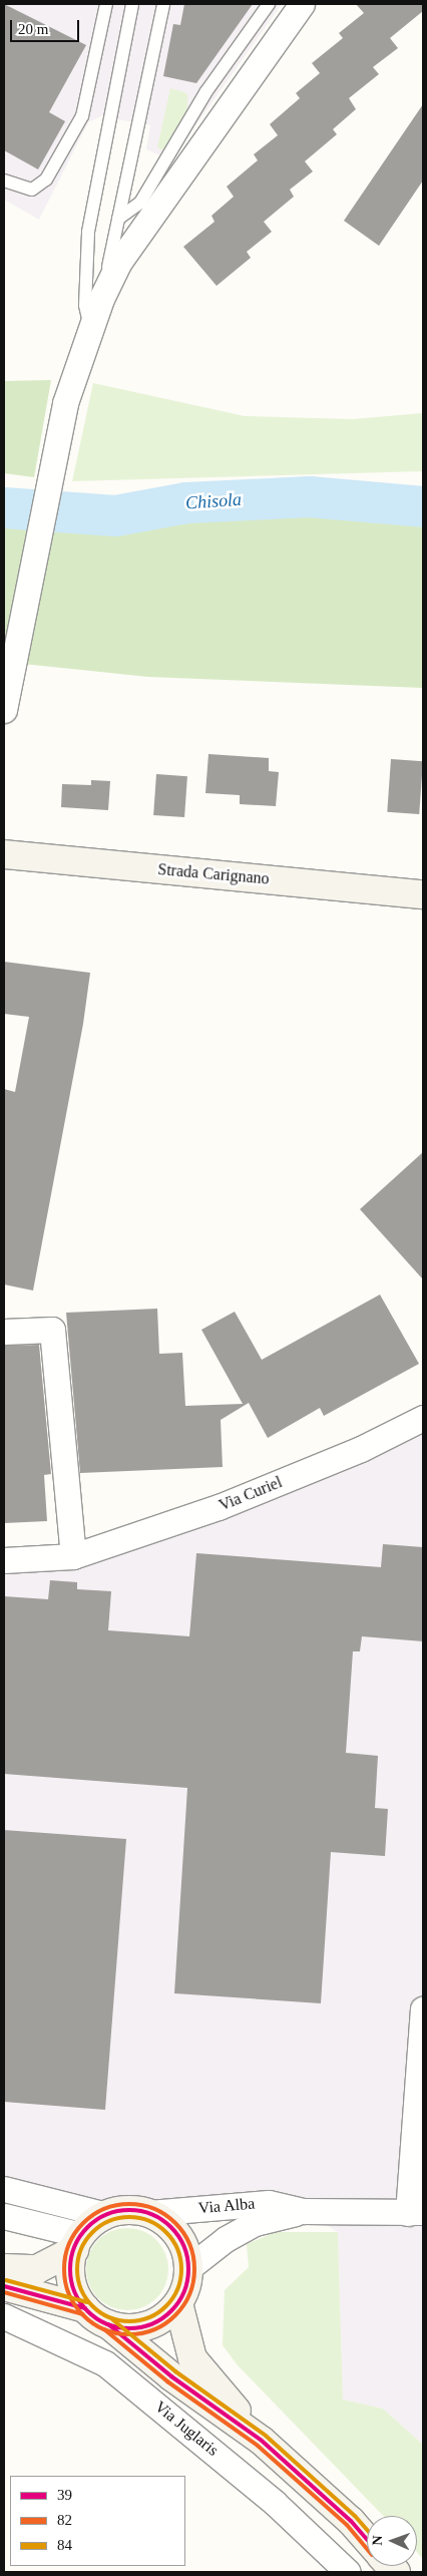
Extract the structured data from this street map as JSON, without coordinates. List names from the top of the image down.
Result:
{
  "streets": {
    "street": [
      "Strada Carignano",
      "Via Curiel",
      "Via Alba",
      "Via Juglaris"
    ]
  },
  "crossings": [
    ["Via Alba", "Via Juglaris"]
  ],
  "water": ["Chisola"],
  "lines": ["transit line 82", "transit line 39", "transit line 84"],
  "legend": ["39", "82", "84"],
  "scale_bar": "20 m",
  "north": "left"
}
